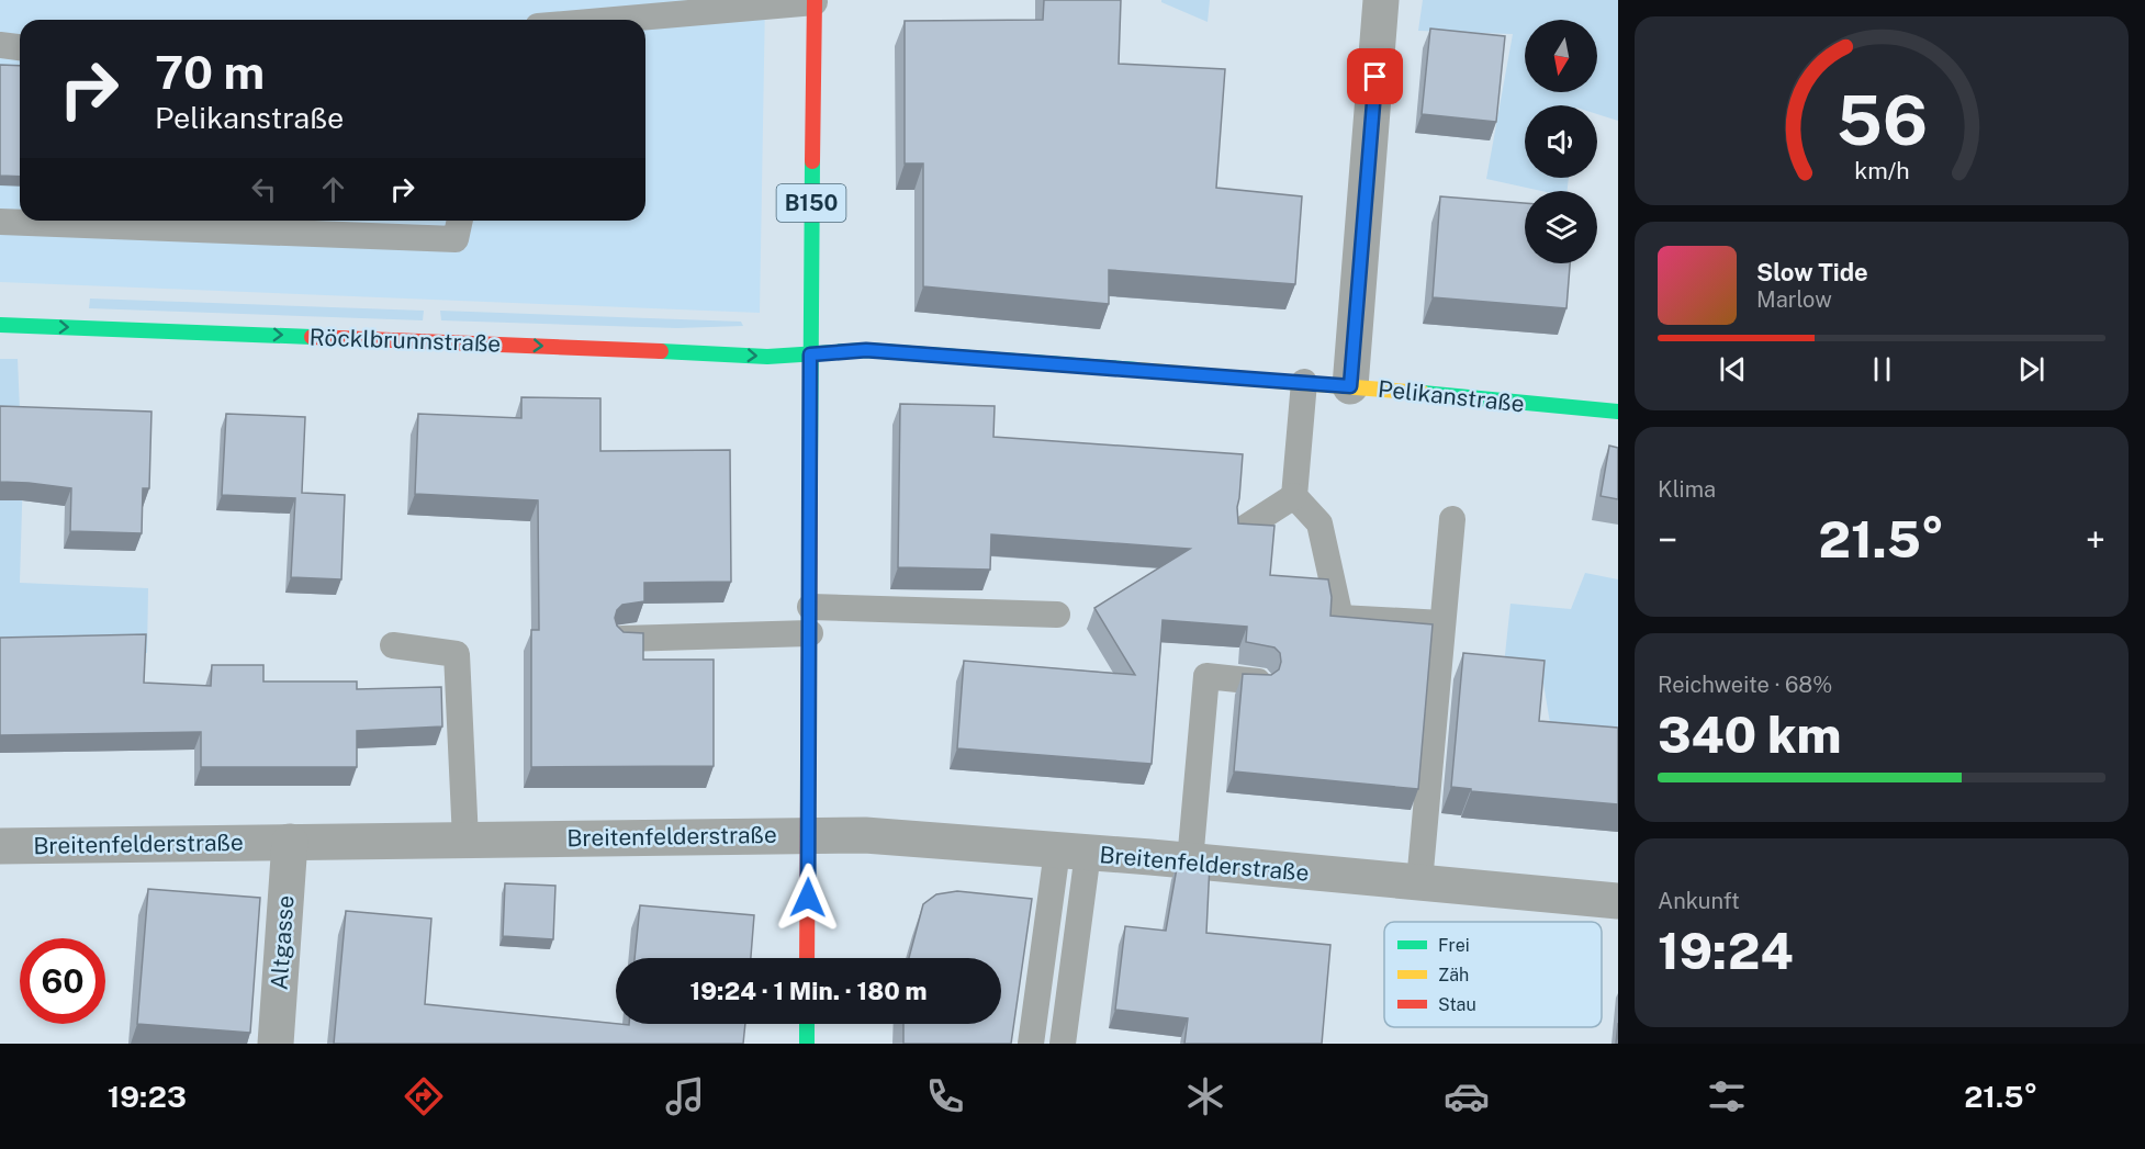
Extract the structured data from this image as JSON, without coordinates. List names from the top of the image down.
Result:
{
  "streets": {
    "street": [
      "B150",
      "Röcklbrunnstraße",
      "Pelikanstraße",
      "Breitenfelderstraße",
      "Altgasse"
    ]
  },
  "crossings": [
    ["B150", "Röcklbrunnstraße"],
    ["B150", "Pelikanstraße"],
    ["B150", "Breitenfelderstraße"],
    ["Röcklbrunnstraße", "Pelikanstraße"],
    ["Breitenfelderstraße", "Altgasse"]
  ],
  "one_way": ["Röcklbrunnstraße"],
  "legend": ["Frei", "Zäh", "Stau"],
  "north": "bottom",
  "page": {
    "turn": ["70 m", "Pelikanstraße"],
    "song": ["Slow Tide", "Marlow"],
    "tile": [
      "Klima",
      ["Reichweite · 68%", "340 km"],
      ["Ankunft", "19:24"]
    ],
    "heat": ["−", "21.5°", "+"],
    "limit": "60",
    "trip": "19:24 · 1 Min. · 180 m",
    "tabs": ["19:23", "21.5°"],
    "gauge": ["56", "km/h"]
  }
}
